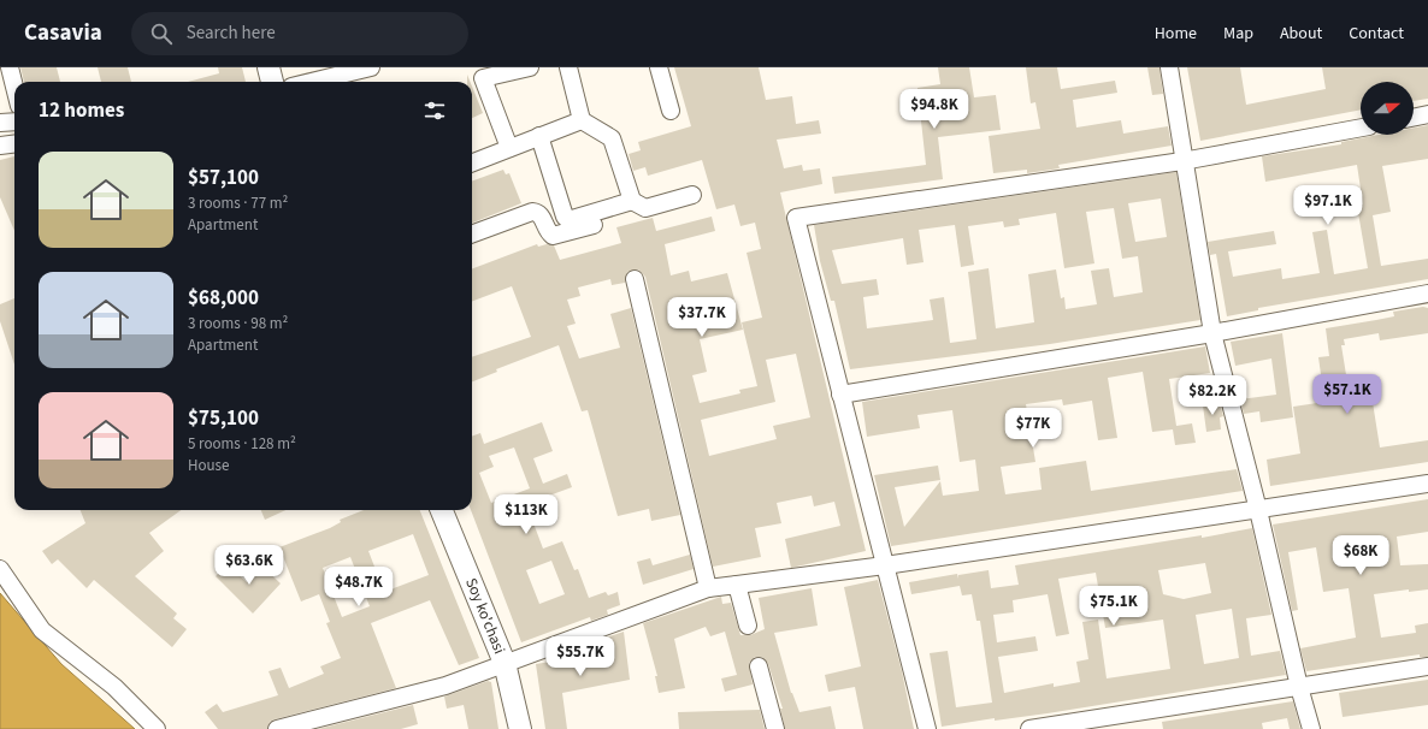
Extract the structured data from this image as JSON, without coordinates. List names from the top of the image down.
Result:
{
  "streets": {
    "main road": ["Soy ko'chasi"]
  },
  "north": "right",
  "page": {
    "header": "Casavia",
    "search": "Search here",
    "nav": [
      "Home",
      "Map",
      "About",
      "Contact"
    ],
    "heading": "12 homes",
    "price": [
      "$94.8K",
      "$97.1K",
      "$37.7K",
      "$57.1K",
      "$82.2K",
      "$77K",
      "$113K",
      "$68K",
      "$63.6K",
      "$48.7K",
      "$75.1K",
      "$55.7K"
    ],
    "list": [
      {
        "name": "$57,100",
        "note": "3 rooms · 77 m² · Apartment"
      },
      {
        "name": "$68,000",
        "note": "3 rooms · 98 m² · Apartment"
      },
      {
        "name": "$75,100",
        "note": "5 rooms · 128 m² · House"
      }
    ]
  }
}
